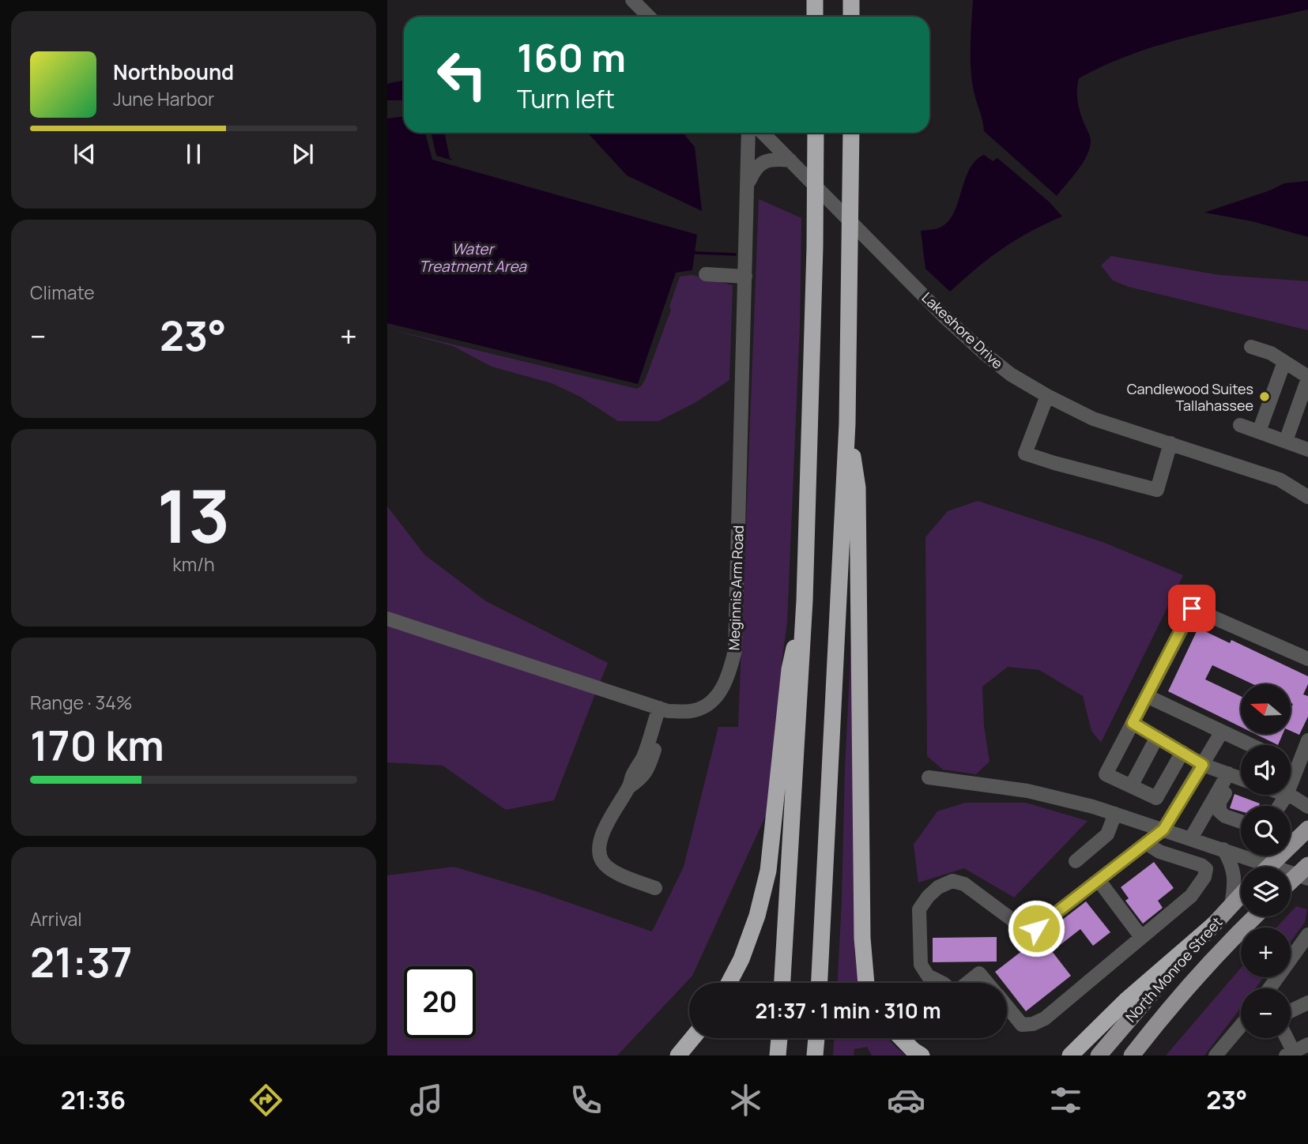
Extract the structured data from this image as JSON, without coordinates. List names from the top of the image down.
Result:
{
  "streets": {
    "main road": ["North Monroe Street"],
    "street": ["Lakeshore Drive", "Meginnis Arm Road"]
  },
  "water": ["Water Treatment Area"],
  "places": ["Candlewood Suites Tallahassee"],
  "north": "left",
  "page": {
    "turn": ["160 m", "Turn left"],
    "song": ["Northbound", "June Harbor"],
    "tile": [
      "Climate",
      ["13", "km/h"],
      ["Range · 34%", "170 km"],
      ["Arrival", "21:37"]
    ],
    "heat": ["−", "23°", "+"],
    "map_buttons": ["+", "−"],
    "limit": "20",
    "trip": "21:37 · 1 min · 310 m",
    "tabs": ["21:36", "23°"]
  }
}
